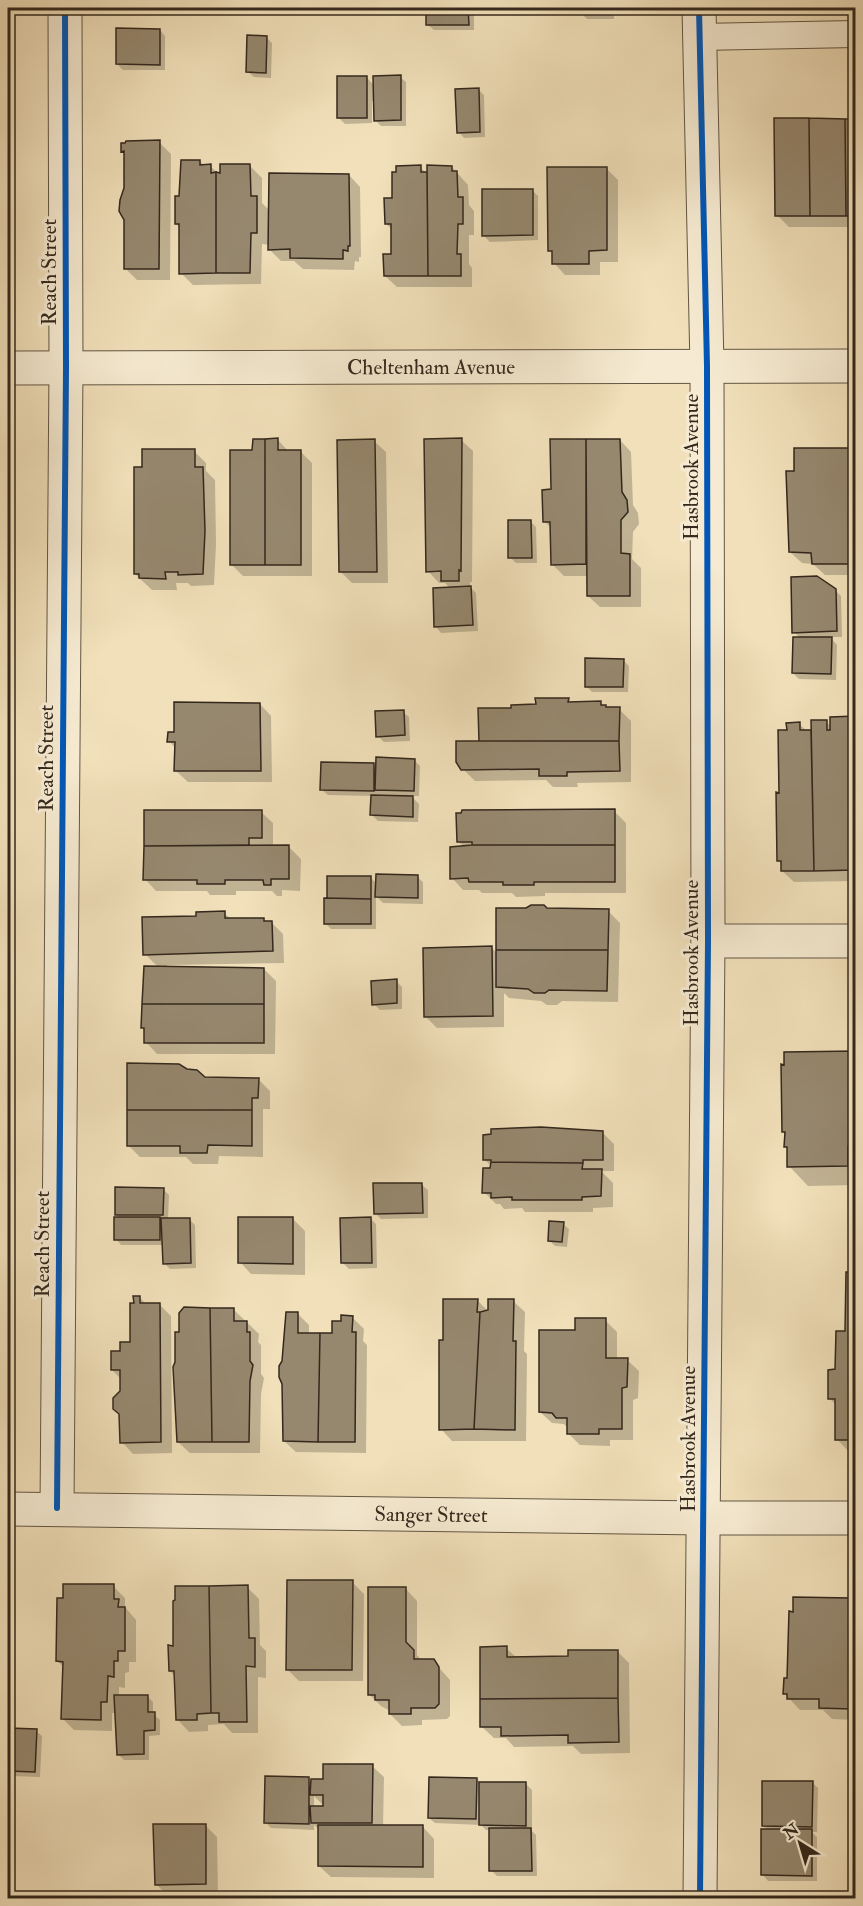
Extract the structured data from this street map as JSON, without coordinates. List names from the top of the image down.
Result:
{
  "streets": {
    "street": [
      "Reach Street",
      "Cheltenham Avenue",
      "Hasbrook Avenue",
      "Sanger Street"
    ]
  },
  "crossings": [
    ["Reach Street", "Cheltenham Avenue"],
    ["Reach Street", "Sanger Street"],
    ["Cheltenham Avenue", "Hasbrook Avenue"],
    ["Hasbrook Avenue", "Sanger Street"]
  ],
  "north": "top left"
}
